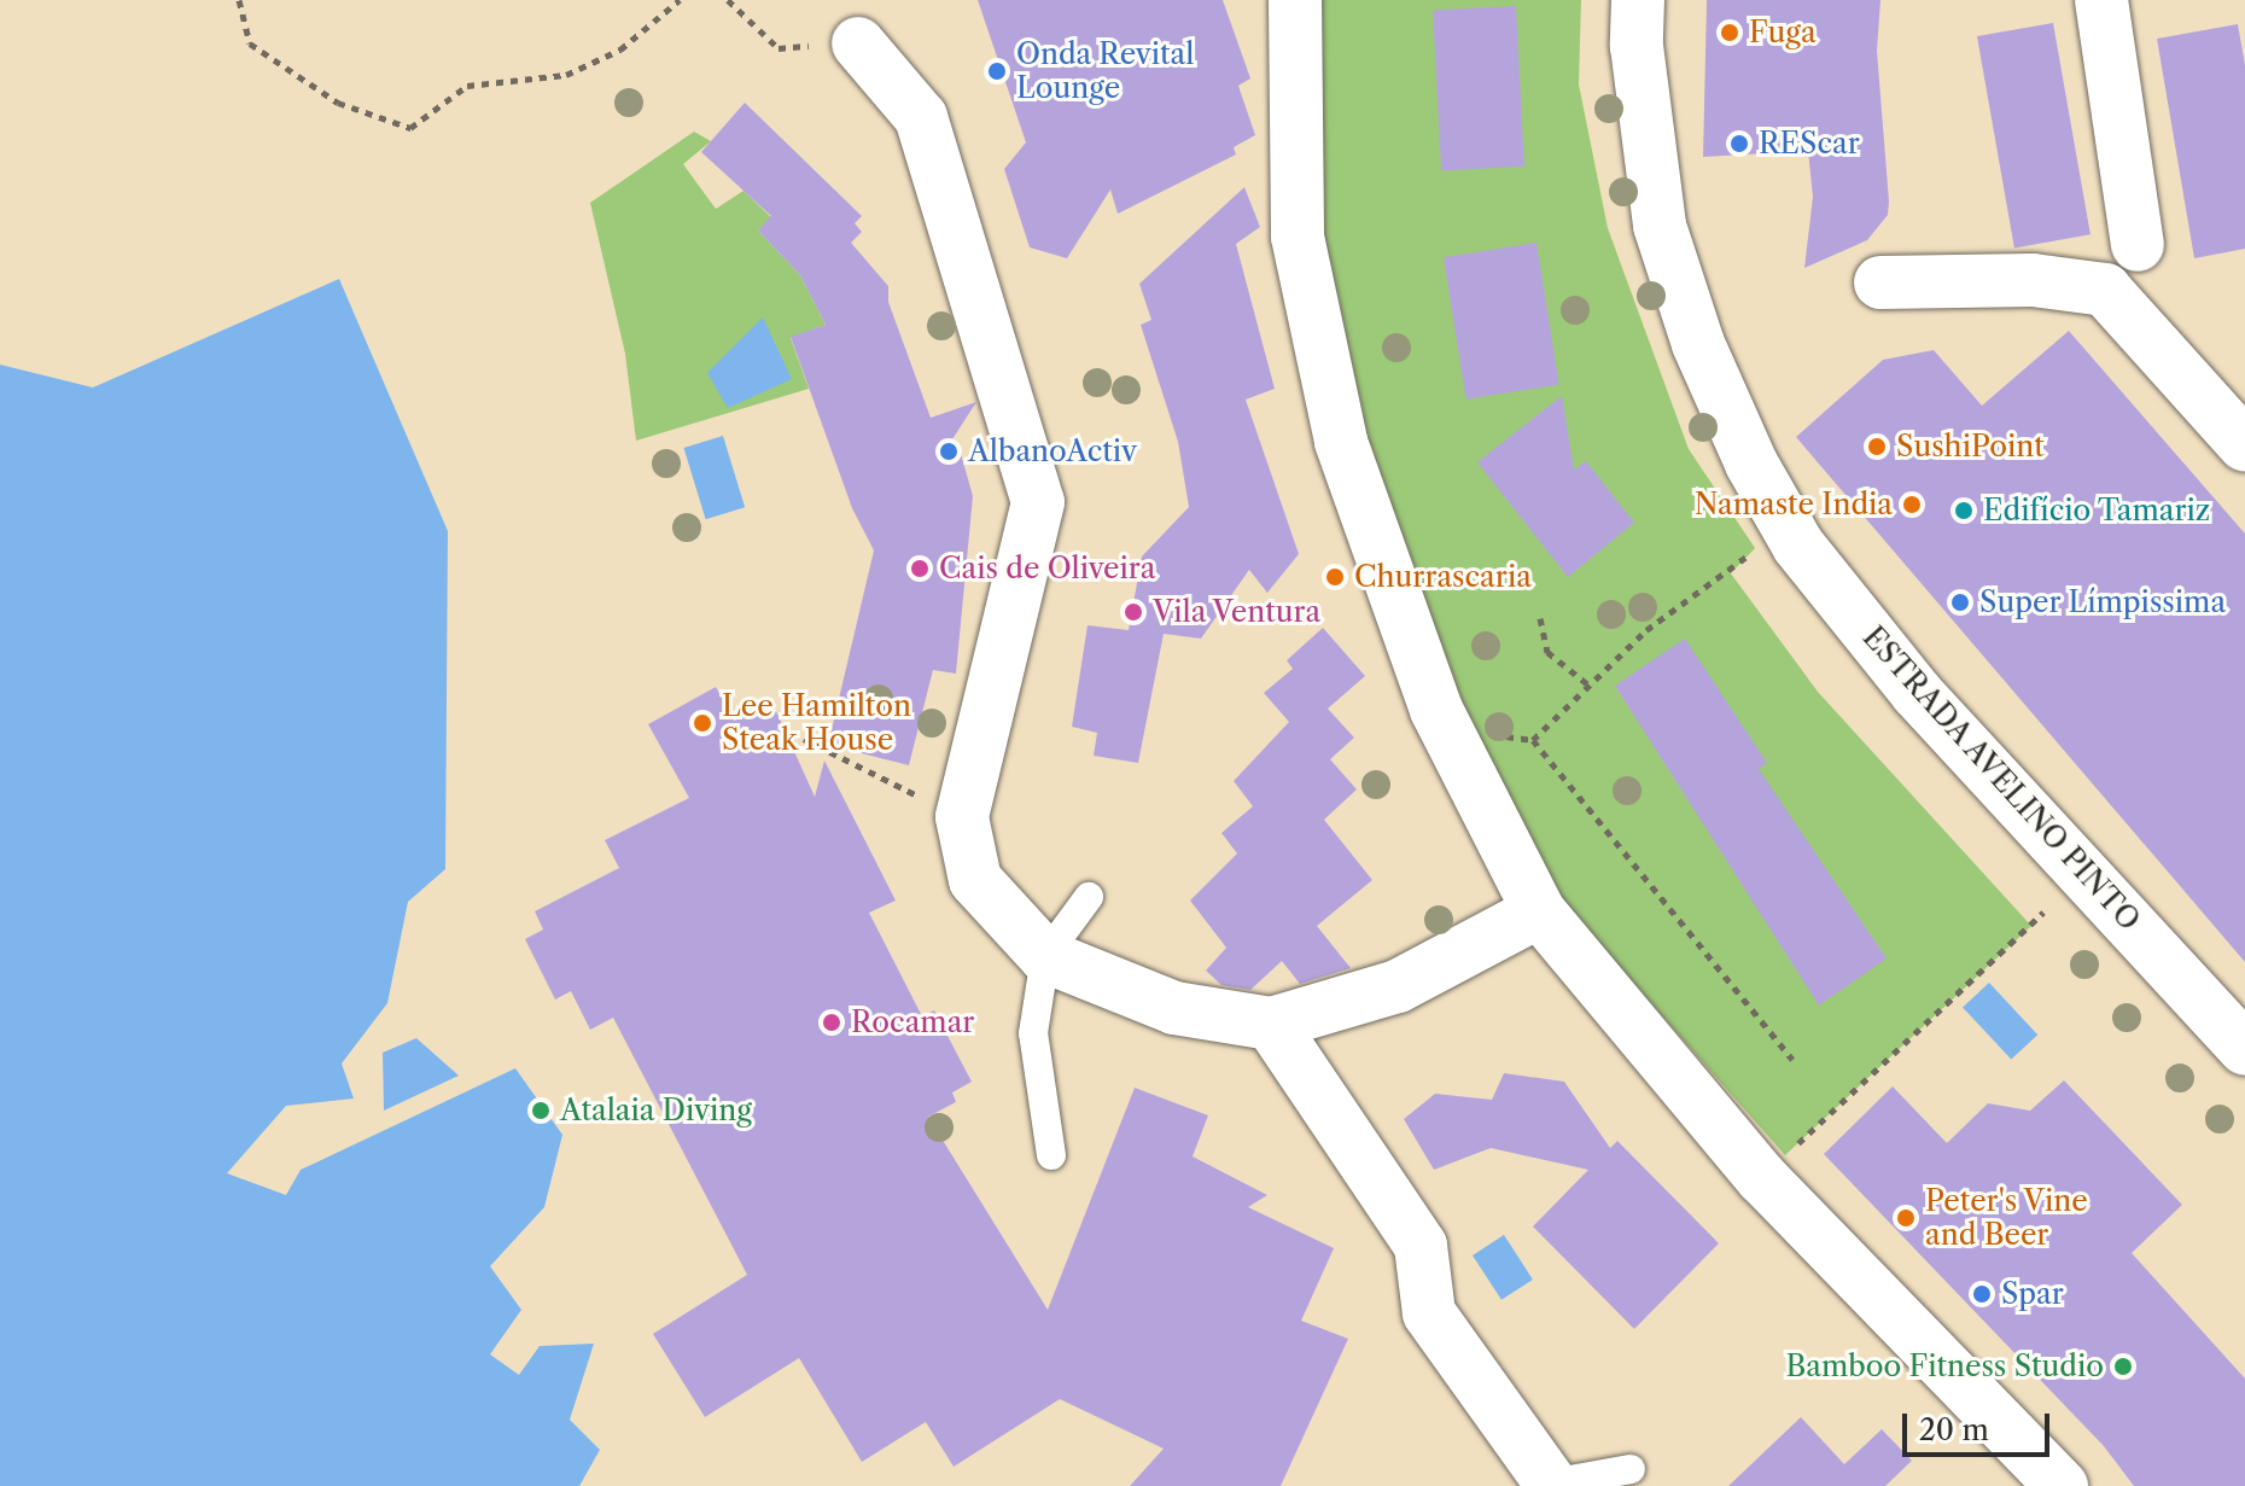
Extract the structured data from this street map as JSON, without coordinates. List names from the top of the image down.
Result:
{
  "streets": {
    "street": ["ESTRADA AVELINO PINTO"]
  },
  "places": [
    "Fuga",
    "Onda Revital Lounge",
    "REScar",
    "SushiPoint",
    "AlbanoActiv",
    "Namaste India",
    "Edifício Tamariz",
    "Cais de Oliveira",
    "Churrascaria",
    "Super Límpissima",
    "Vila Ventura",
    "Lee Hamilton Steak House",
    "Rocamar",
    "Atalaia Diving",
    "Peter's Vine and Beer",
    "Spar",
    "Bamboo Fitness Studio"
  ],
  "scale_bar": "20 m"
}
